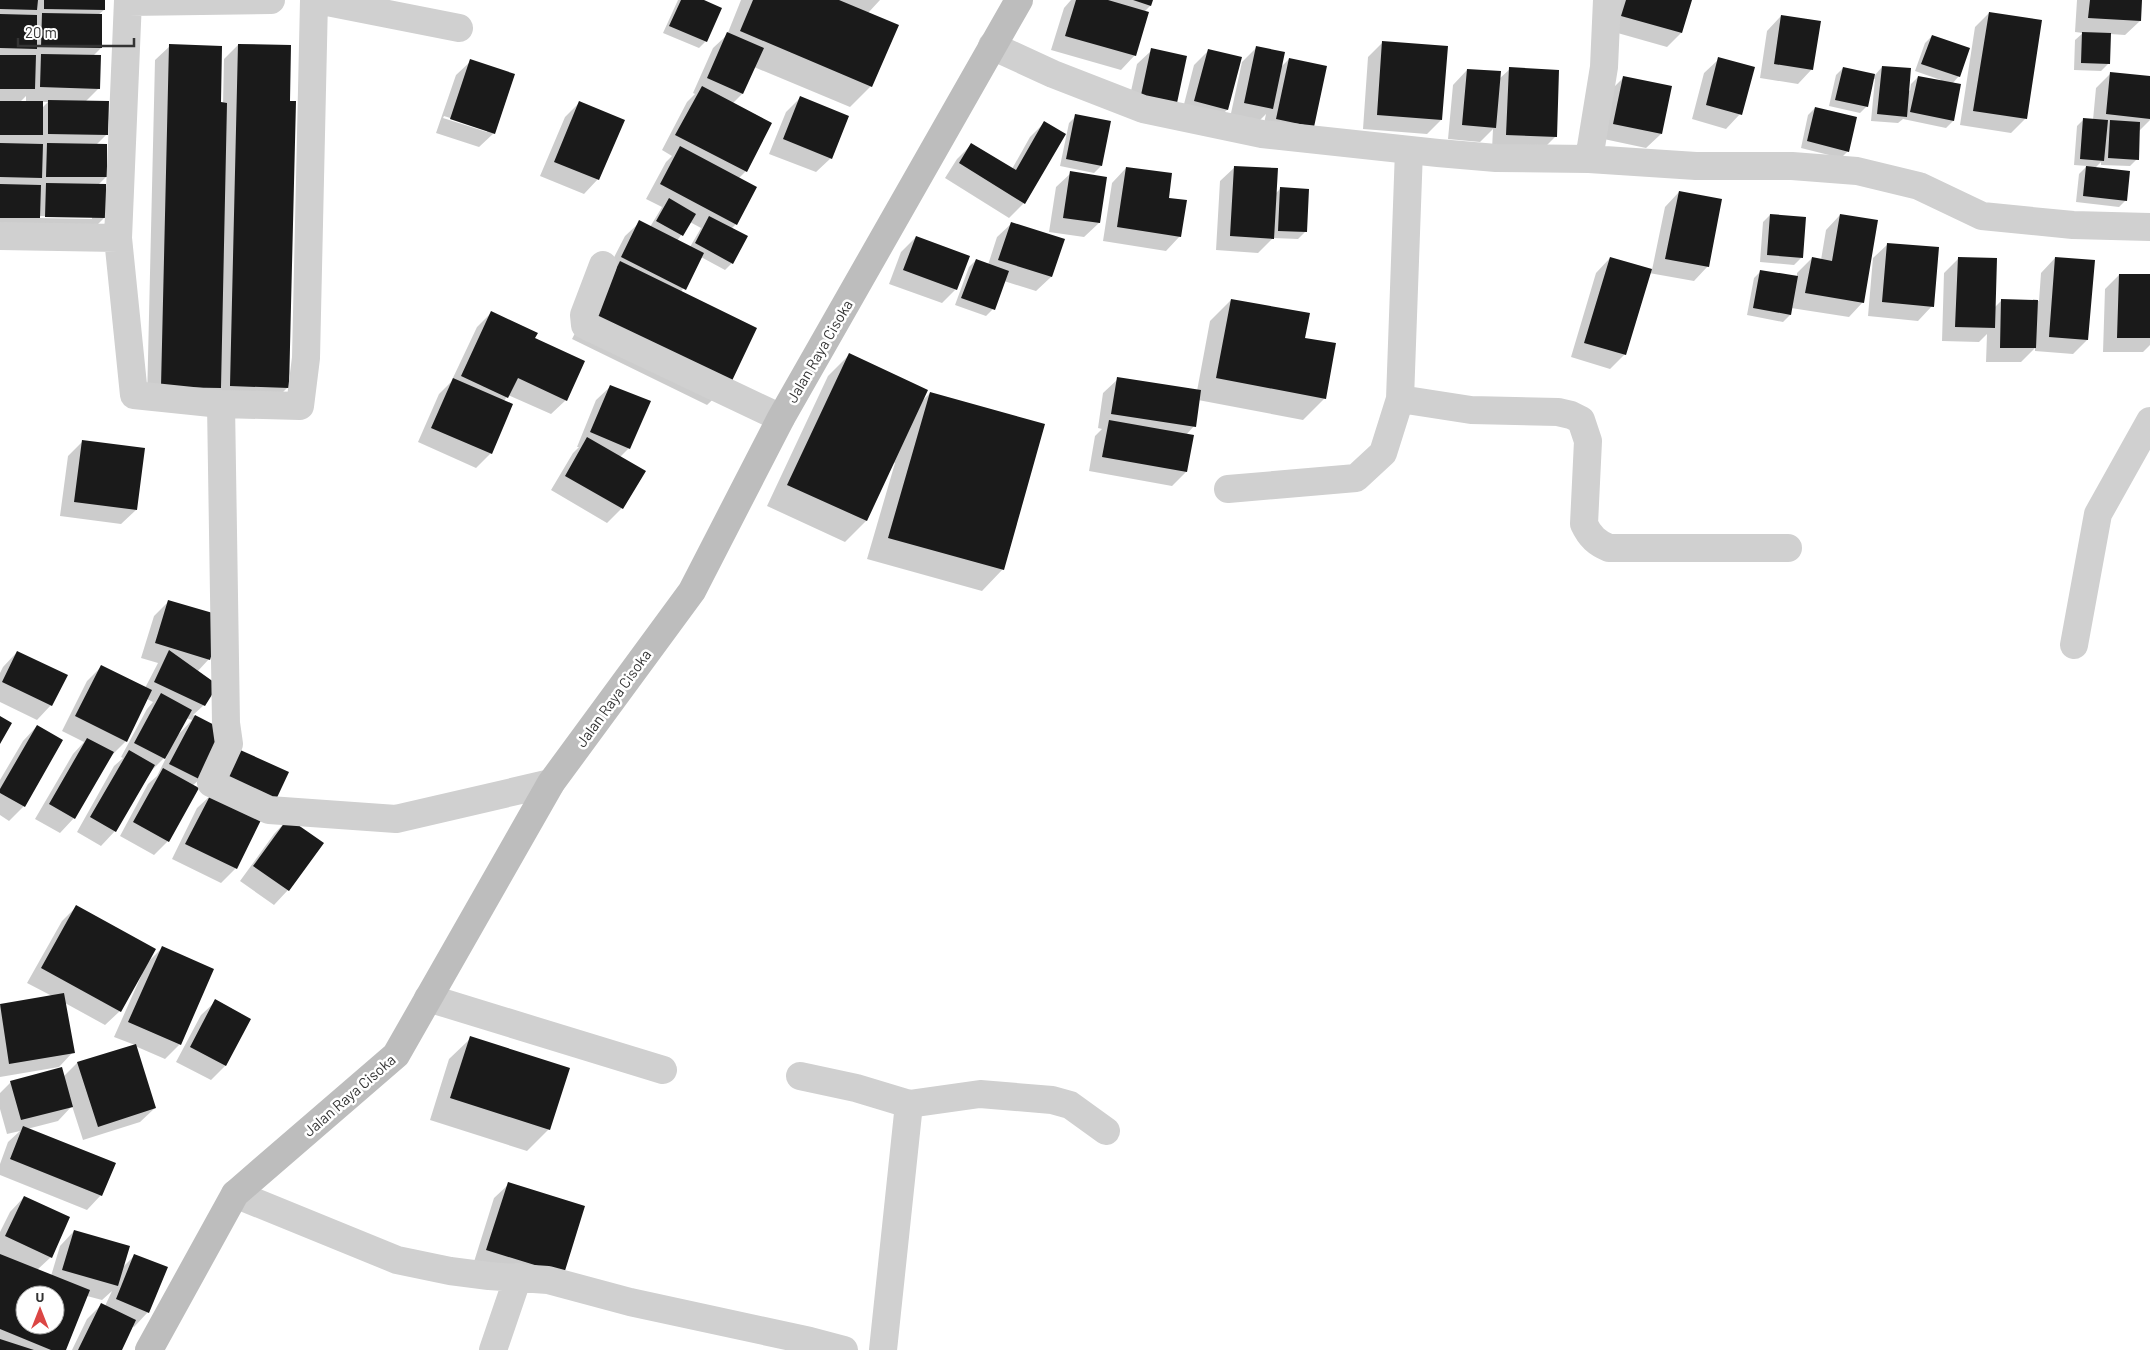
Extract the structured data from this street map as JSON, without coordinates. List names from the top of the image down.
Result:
{
  "streets": {
    "street": ["Jalan Raya Cisoka"]
  },
  "scale_bar": "20 m",
  "north": "top"
}
